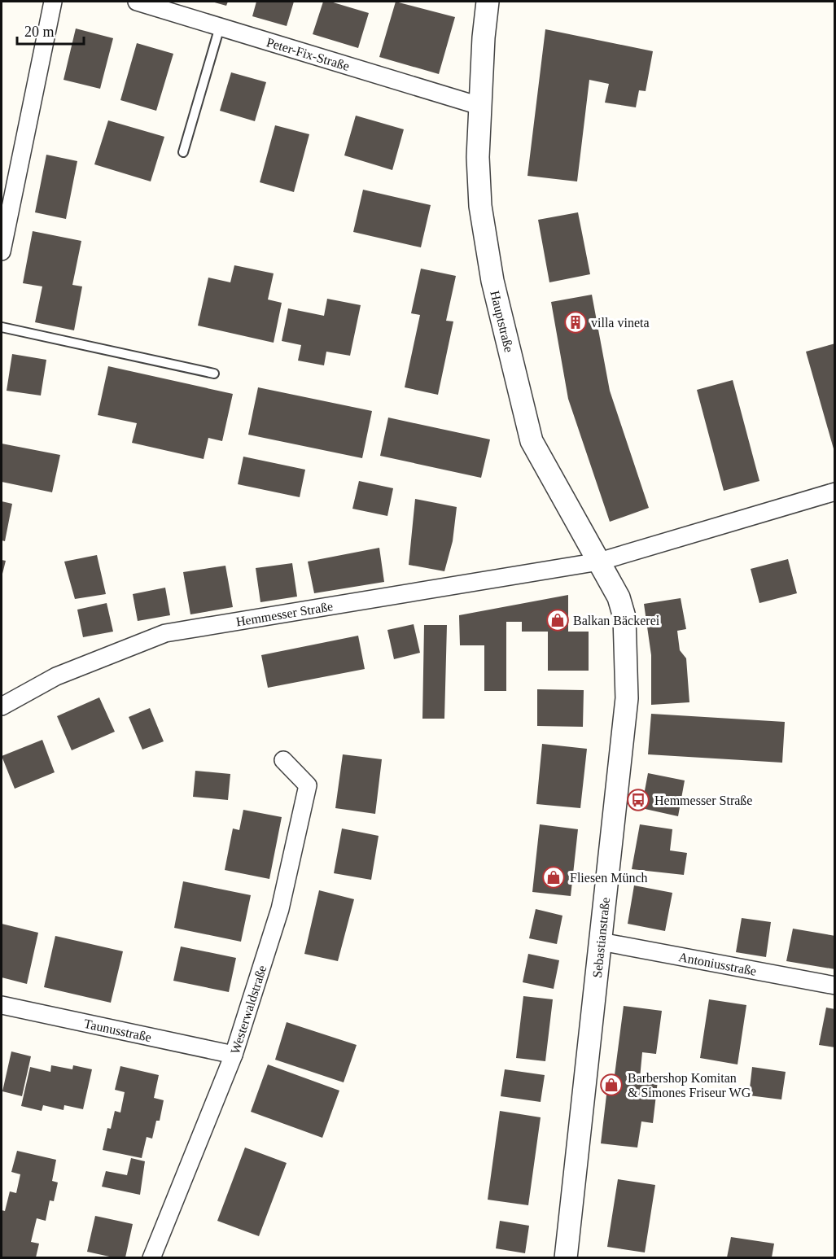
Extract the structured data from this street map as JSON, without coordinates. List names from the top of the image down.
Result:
{
  "streets": {
    "street": [
      "Peter-Fix-Straße",
      "Hauptstraße",
      "Hemmesser Straße",
      "Sebastianstraße",
      "Antoniusstraße",
      "Westerwaldstraße",
      "Taunusstraße"
    ]
  },
  "crossings": [
    ["Peter-Fix-Straße", "Hauptstraße"],
    ["Hauptstraße", "Hemmesser Straße"],
    ["Hauptstraße", "Sebastianstraße"],
    ["Sebastianstraße", "Antoniusstraße"],
    ["Westerwaldstraße", "Taunusstraße"]
  ],
  "places": {
    "building": ["villa vineta"],
    "shop": ["Balkan Bäckerei", "Fliesen Münch", "Barbershop Komitan & Simones Friseur WG"],
    "bus stop": ["Hemmesser Straße"]
  },
  "scale_bar": "20 m"
}
